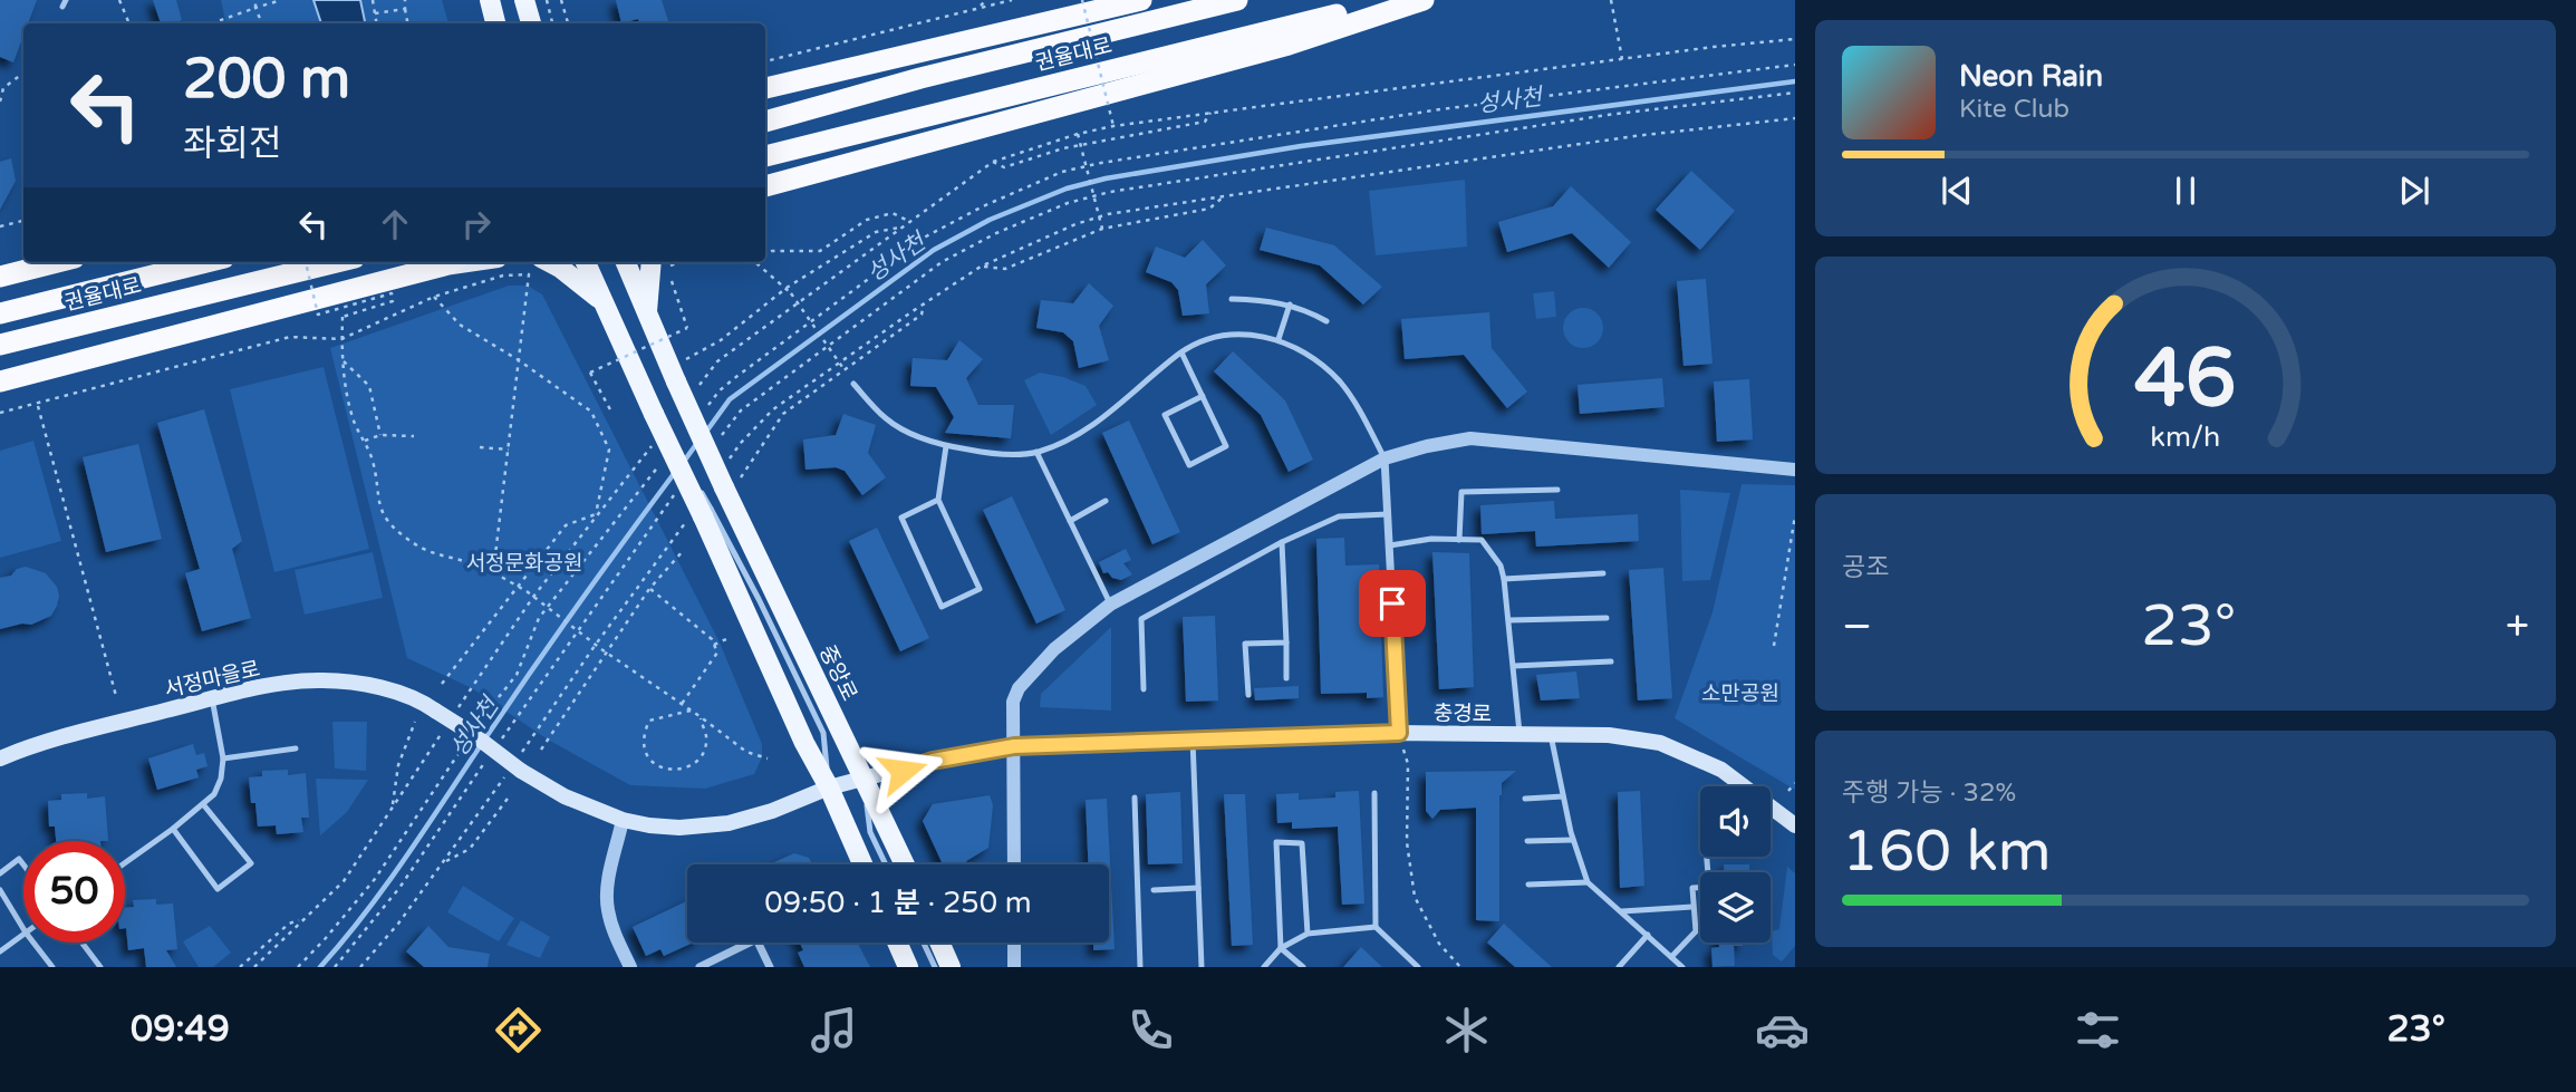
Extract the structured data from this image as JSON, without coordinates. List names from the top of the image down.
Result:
{
  "streets": {
    "highway": ["권율대로"],
    "main road": ["중앙로", "서정마을로", "충경로"]
  },
  "crossings": [
    ["중앙로", "충경로"]
  ],
  "water": ["성사천"],
  "parks": ["서정문화공원", "소만공원"],
  "page": {
    "turn": ["200 m", "좌회전"],
    "song": ["Neon Rain", "Kite Club"],
    "tile": [
      "공조",
      ["주행 가능 · 32%", "160 km"]
    ],
    "heat": ["−", "23°", "+"],
    "limit": "50",
    "trip": "09:50 · 1 분 · 250 m",
    "tabs": ["09:49", "23°"],
    "gauge": ["46", "km/h"]
  }
}
